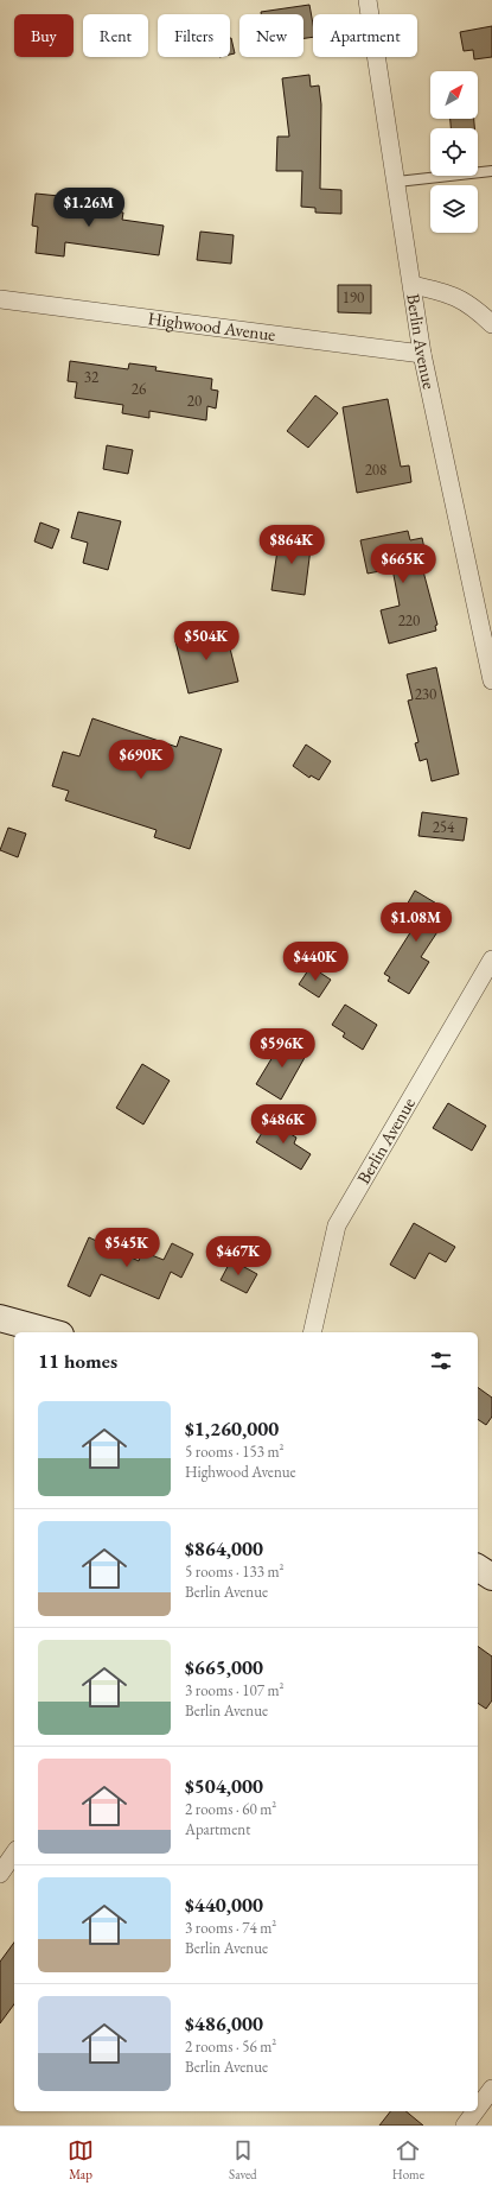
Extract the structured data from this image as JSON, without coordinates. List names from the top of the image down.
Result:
{
  "streets": {
    "street": ["Highwood Avenue", "Berlin Avenue"]
  },
  "crossings": [
    ["Highwood Avenue", "Berlin Avenue"]
  ],
  "house_numbers": [
    "190",
    "32",
    "26",
    "20",
    "208",
    "220",
    "230",
    "254"
  ],
  "north": "top right",
  "page": {
    "chip": [
      "Buy",
      "Rent",
      "Filters",
      "New",
      "Apartment"
    ],
    "price": [
      "$1.26M",
      "$864K",
      "$665K",
      "$504K",
      "$690K",
      "$1.08M",
      "$440K",
      "$596K",
      "$486K",
      "$545K",
      "$467K"
    ],
    "heading": "11 homes",
    "list": [
      {
        "name": "$1,260,000",
        "note": "5 rooms · 153 m² · Highwood Avenue"
      },
      {
        "name": "$864,000",
        "note": "5 rooms · 133 m² · Berlin Avenue"
      },
      {
        "name": "$665,000",
        "note": "3 rooms · 107 m² · Berlin Avenue"
      },
      {
        "name": "$504,000",
        "note": "2 rooms · 60 m² · Apartment"
      },
      {
        "name": "$440,000",
        "note": "3 rooms · 74 m² · Berlin Avenue"
      },
      {
        "name": "$486,000",
        "note": "2 rooms · 56 m² · Berlin Avenue"
      }
    ],
    "tabs": ["Map", "Saved", "Home"]
  }
}
